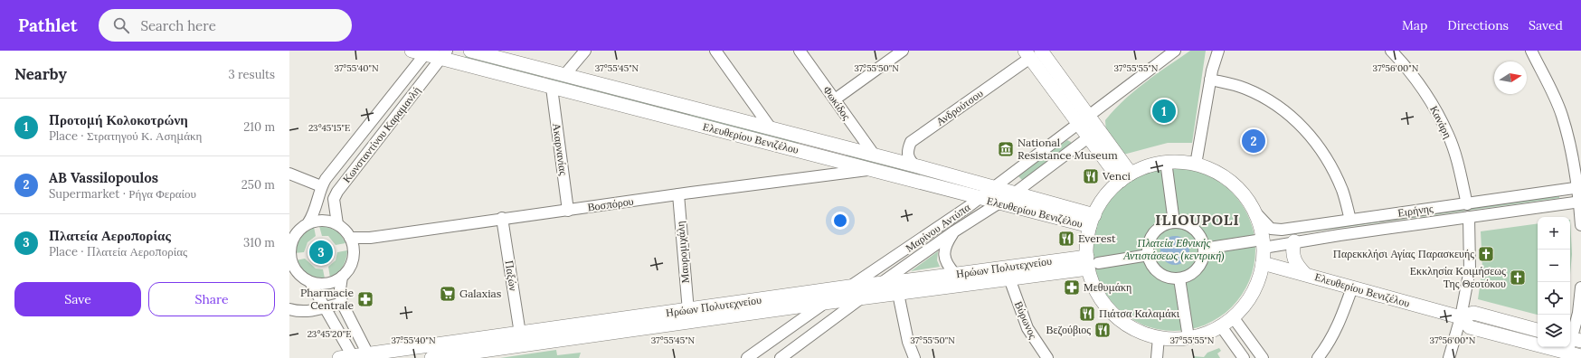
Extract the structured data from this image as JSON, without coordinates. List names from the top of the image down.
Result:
{
  "streets": {
    "main road": ["Ελευθερίου Βενιζέλου", "Ηρώων Πολυτεχνείου"],
    "street": [
      "Φωκίδος",
      "Ανδρούτσου",
      "Κανάρη",
      "Κωνσταντίνου Καραμανλή",
      "Ακαρνανίας",
      "Βοσπόρου",
      "Ειρήνης",
      "Μαρίνου Αντύπα",
      "Μαυρομιχάλη",
      "Παξών",
      "Βύρωνος"
    ]
  },
  "crossings": [
    ["Φωκίδος", "Ελευθερίου Βενιζέλου"],
    ["Ανδρούτσου", "Ελευθερίου Βενιζέλου"],
    ["Κανάρη", "Ειρήνης"],
    ["Κωνσταντίνου Καραμανλή", "Ελευθερίου Βενιζέλου"],
    ["Κωνσταντίνου Καραμανλή", "Βοσπόρου"],
    ["Ελευθερίου Βενιζέλου", "Ακαρνανίας"],
    ["Ελευθερίου Βενιζέλου", "Βοσπόρου"],
    ["Ελευθερίου Βενιζέλου", "Μαρίνου Αντύπα"],
    ["Ακαρνανίας", "Βοσπόρου"],
    ["Βοσπόρου", "Μαυρομιχάλη"],
    ["Βοσπόρου", "Παξών"],
    ["Μαρίνου Αντύπα", "Ηρώων Πολυτεχνείου"],
    ["Μαυρομιχάλη", "Ηρώων Πολυτεχνείου"],
    ["Ηρώων Πολυτεχνείου", "Παξών"],
    ["Ηρώων Πολυτεχνείου", "Βύρωνος"]
  ],
  "districts": ["ILIOUPOLI"],
  "parks": ["Πλατεία Εθνικής Αντιστάσεως (κεντρική)"],
  "places": {
    "museum": ["National Resistance Museum"],
    "restaurant": [
      "Venci",
      "Everest",
      "Πιάτσα Καλαμάκι",
      "Βεζούβιος"
    ],
    "church": ["Παρεκκλήσι Αγίας Παρασκευής", "Εκκλησία Κοιμήσεως Της Θεοτόκου"],
    "pharmacy": ["Μεθυμάκη", "Pharmacie Centrale"],
    "supermarket": ["Galaxias"]
  },
  "north": "right",
  "page": {
    "header": "Pathlet",
    "search": "Search here",
    "nav": ["Map", "Directions", "Saved"],
    "heading": ["Nearby", "3 results"],
    "list": [
      {
        "mark": "1",
        "name": "Προτομή Κολοκοτρώνη",
        "note": "Place · Στρατηγού Κ. Ασημάκη",
        "value": "210 m"
      },
      {
        "mark": "2",
        "name": "AB Vassilopoulos",
        "note": "Supermarket · Ρήγα Φεραίου",
        "value": "250 m"
      },
      {
        "mark": "3",
        "name": "Πλατεία Αεροπορίας",
        "note": "Place · Πλατεία Αεροπορίας",
        "value": "310 m"
      }
    ],
    "pins": ["1", "2", "3"],
    "map_buttons": ["+", "−"],
    "buttons": ["Save", "Share"]
  },
  "coordinates": [
    "37°55'40\"N",
    "37°55'45\"N",
    "37°55'50\"N",
    "37°55'55\"N",
    "37°56'00\"N",
    "23°45'15\"E",
    "23°45'20\"E"
  ]
}
